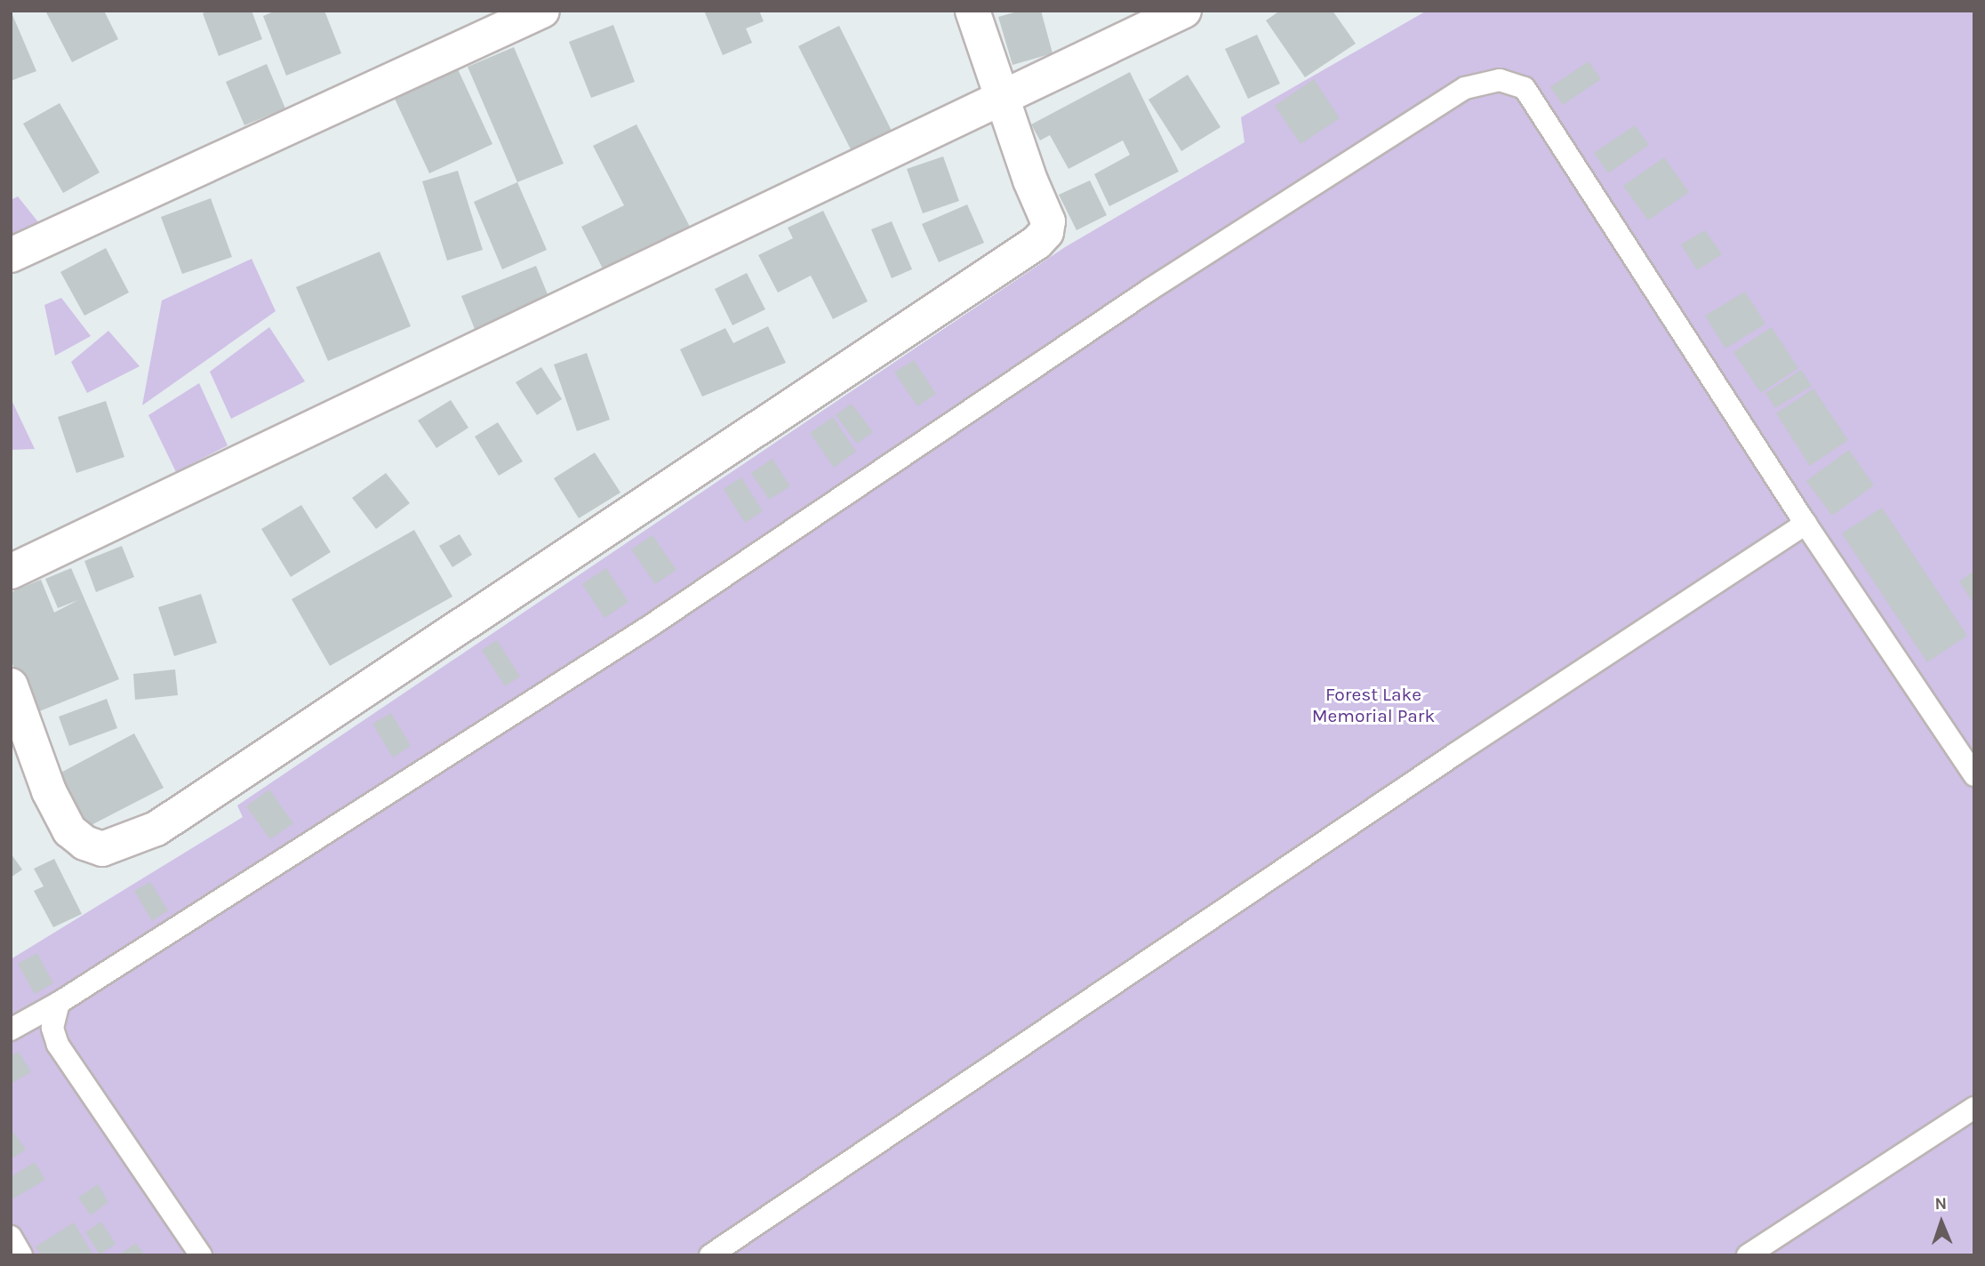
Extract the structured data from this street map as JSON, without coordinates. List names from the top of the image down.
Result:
{
  "parks": ["Forest Lake Memorial Park"],
  "north": "top"
}
